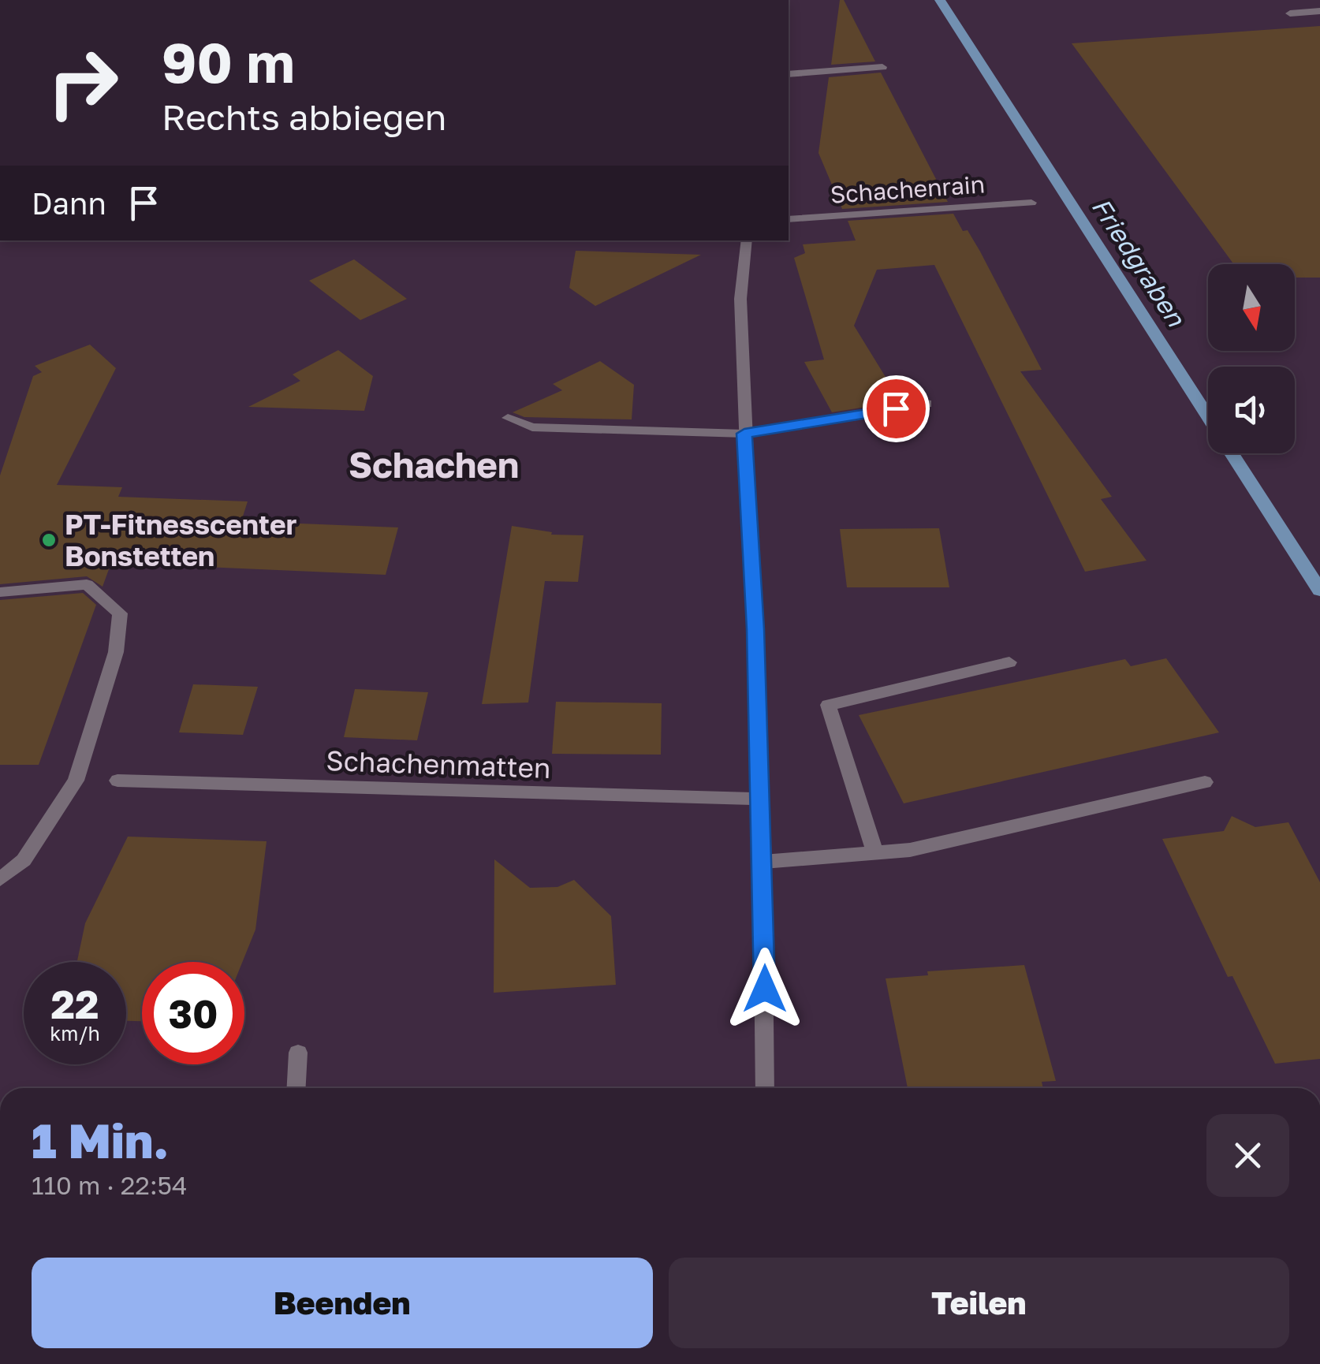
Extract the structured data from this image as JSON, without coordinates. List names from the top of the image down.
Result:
{
  "streets": {
    "street": ["Schachenrain", "Schachenmatten"]
  },
  "districts": ["Schachen"],
  "water": ["Friedgraben"],
  "places": ["PT-Fitnesscenter Bonstetten"],
  "north": "bottom",
  "page": {
    "turn": ["90 m", "Rechts abbiegen"],
    "then": "Dann",
    "speed": "22 km/h",
    "limit": "30",
    "heading": ["1 Min.", "110 m · 22:54"],
    "buttons": ["Beenden", "Teilen"]
  }
}
